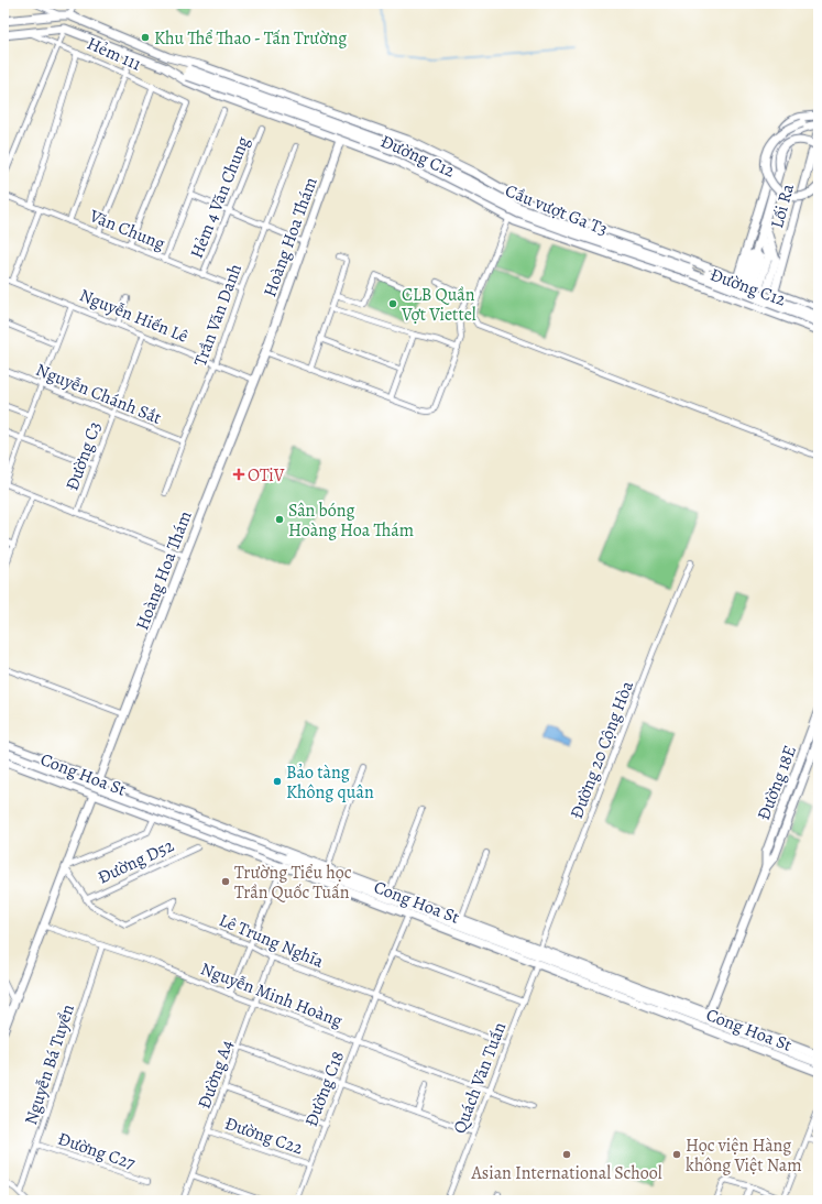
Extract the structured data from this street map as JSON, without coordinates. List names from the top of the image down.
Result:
{
  "streets": {
    "main road": [
      "Đường C12",
      "Lối Ra",
      "Cầu vượt Ga T3",
      "Hoàng Hoa Thám",
      "Cong Hoa St",
      "Đường 18E"
    ],
    "street": [
      "Hẻm 111",
      "Hẻm 4 Văn Chung",
      "Văn Chung",
      "Nguyễn Hiến Lê",
      "Trần Văn Danh",
      "Nguyễn Chánh Sắt",
      "Đường C3",
      "Đường 20 Cộng Hòa",
      "Đường D52",
      "Lê Trung Nghĩa",
      "Nguyễn Minh Hoàng",
      "Nguyễn Bá Tuyển",
      "Đường A4",
      "Quách Văn Tuấn",
      "Đường C18",
      "Đường C22",
      "Đường C27"
    ]
  },
  "crossings": [
    ["Hẻm 111", "Đường C12"],
    ["Hẻm 111", "Văn Chung"],
    ["Đường C12", "Lối Ra"],
    ["Đường C12", "Cầu vượt Ga T3"],
    ["Đường C12", "Hoàng Hoa Thám"],
    ["Hẻm 4 Văn Chung", "Văn Chung"],
    ["Văn Chung", "Trần Văn Danh"],
    ["Hoàng Hoa Thám", "Nguyễn Hiến Lê"],
    ["Hoàng Hoa Thám", "Cong Hoa St"],
    ["Hoàng Hoa Thám", "Lê Trung Nghĩa"],
    ["Hoàng Hoa Thám", "Nguyễn Minh Hoàng"],
    ["Nguyễn Hiến Lê", "Trần Văn Danh"],
    ["Nguyễn Hiến Lê", "Đường C3"],
    ["Trần Văn Danh", "Nguyễn Chánh Sắt"],
    ["Nguyễn Chánh Sắt", "Đường C3"],
    ["Đường 20 Cộng Hòa", "Cong Hoa St"],
    ["Cong Hoa St", "Đường 18E"],
    ["Cong Hoa St", "Quách Văn Tuấn"],
    ["Cong Hoa St", "Đường C18"],
    ["Đường D52", "Lê Trung Nghĩa"],
    ["Lê Trung Nghĩa", "Đường A4"],
    ["Lê Trung Nghĩa", "Quách Văn Tuấn"],
    ["Lê Trung Nghĩa", "Đường C18"],
    ["Nguyễn Minh Hoàng", "Nguyễn Bá Tuyển"],
    ["Nguyễn Minh Hoàng", "Đường A4"],
    ["Nguyễn Minh Hoàng", "Quách Văn Tuấn"],
    ["Nguyễn Minh Hoàng", "Đường C18"],
    ["Nguyễn Bá Tuyển", "Đường C27"],
    ["Đường A4", "Đường C22"],
    ["Đường C18", "Đường C22"]
  ],
  "places": {
    "other": [
      "Khu Thể Thao - Tấn Trường",
      "CLB Quần Vợt Viettel",
      "Sân bóng Hoàng Hoa Thám",
      "Bảo tàng Không quân",
      "Trường Tiểu học Trần Quốc Tuấn",
      "Asian International School",
      "Học viện Hàng không Việt Nam"
    ],
    "health": ["OTiV"]
  }
}
